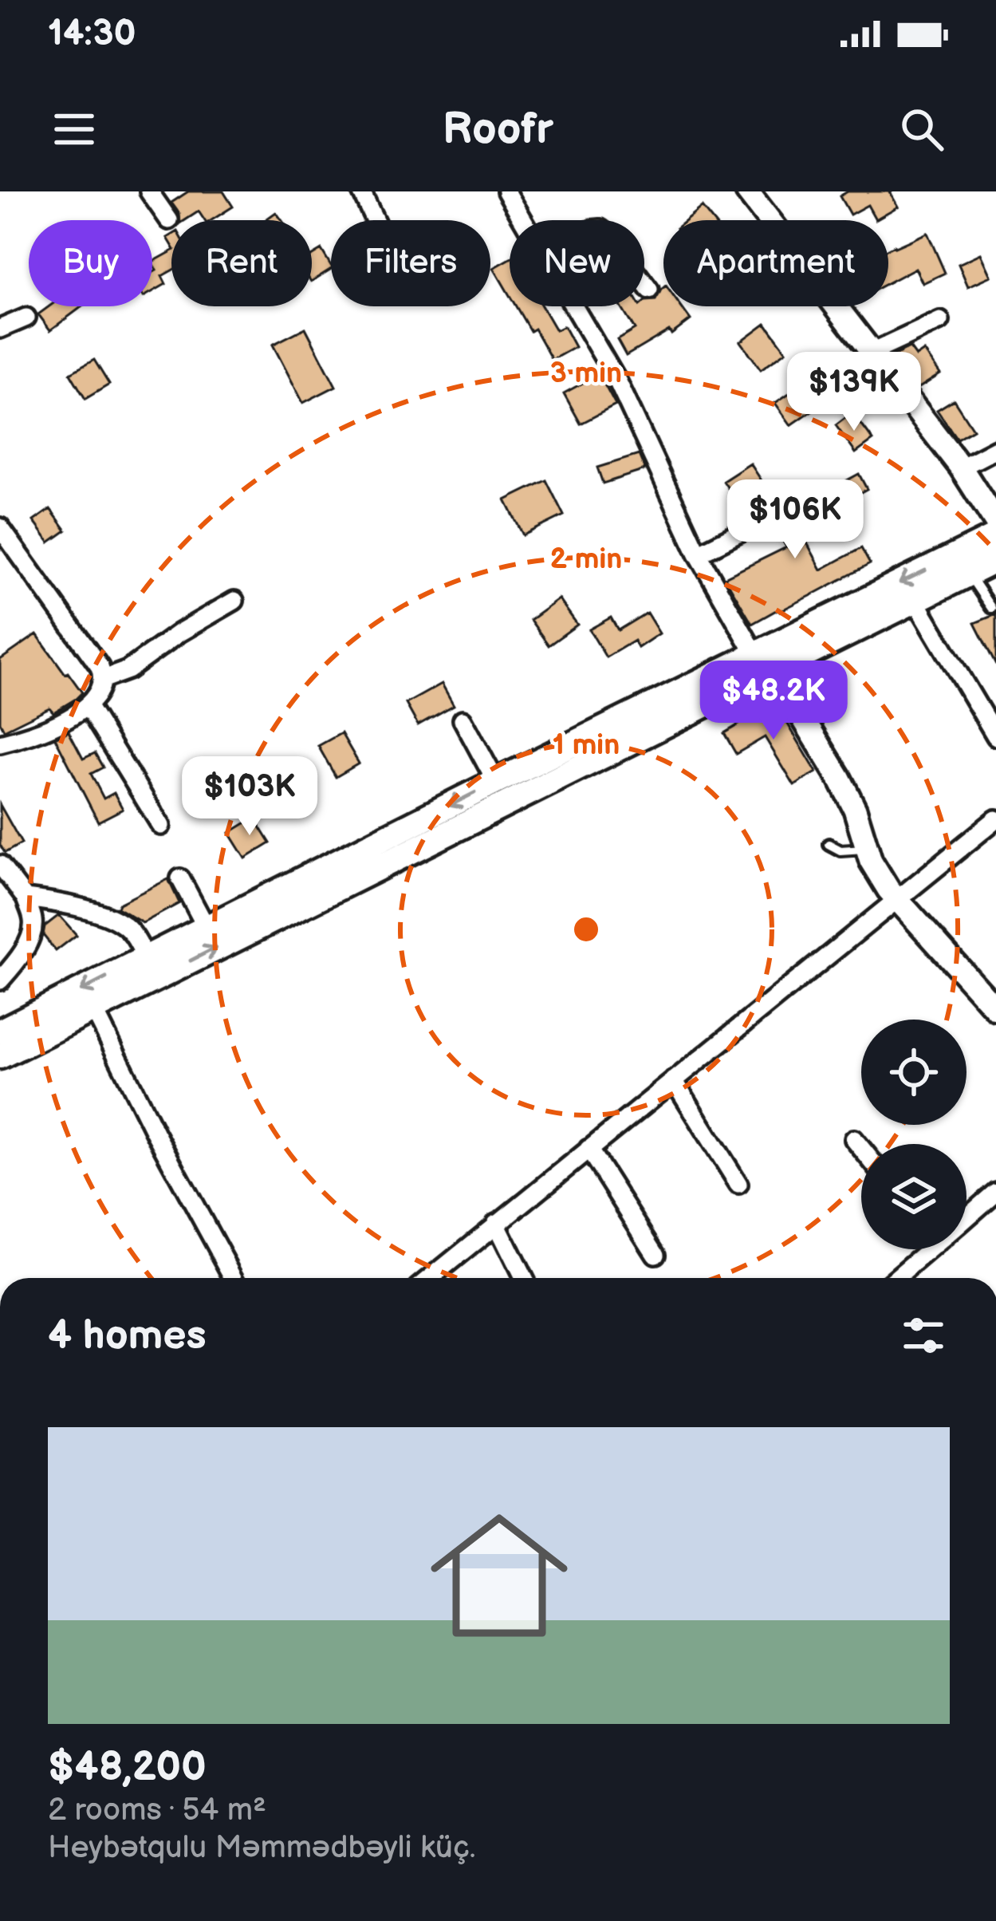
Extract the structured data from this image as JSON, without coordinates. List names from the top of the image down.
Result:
{
  "page": {
    "status": "14:30",
    "header": "Roofr",
    "chip": [
      "Buy",
      "Rent",
      "Filters",
      "New",
      "Apartment"
    ],
    "price": [
      "$139K",
      "$106K",
      "$48.2K",
      "$103K"
    ],
    "heading": "4 homes",
    "list": [
      {
        "name": "$48,200",
        "note": "2 rooms · 54 m² · Heybətqulu Məmmədbəyli küç."
      }
    ]
  },
  "rings": ["3 min", "2 min", "1 min"]
}
